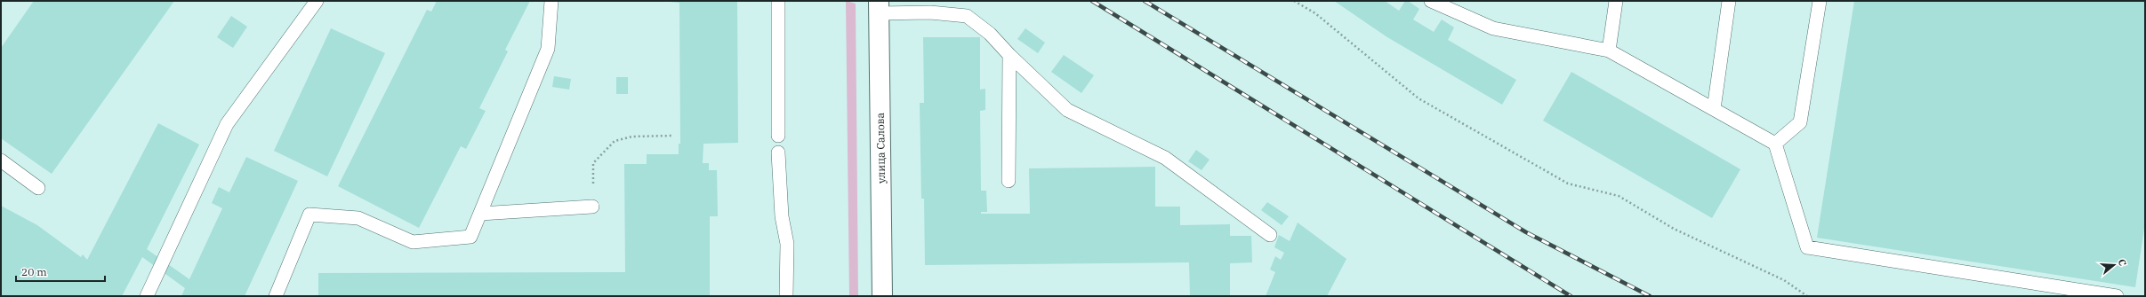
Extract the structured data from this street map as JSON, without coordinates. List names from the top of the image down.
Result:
{
  "streets": {
    "street": ["улица Салова"]
  },
  "scale_bar": "20 m",
  "north": "right"
}
